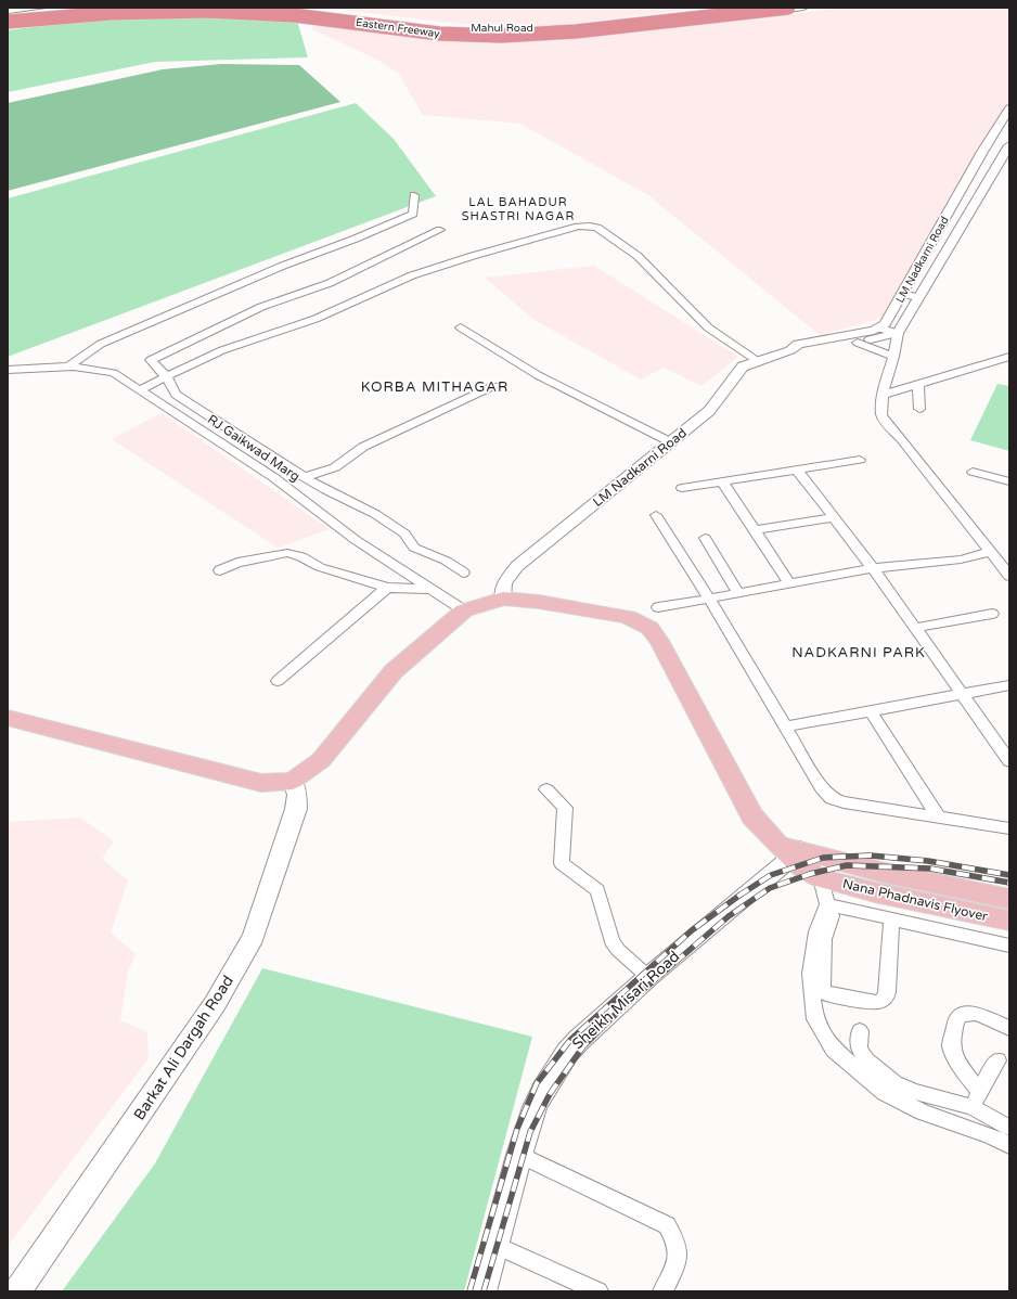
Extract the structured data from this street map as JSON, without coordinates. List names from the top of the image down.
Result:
{
  "streets": {
    "highway": ["Eastern Freeway"],
    "main road": ["Nana Phadnavis Flyover", "Sheikh Misari Road", "Barkat Ali Dargah Road"],
    "street": ["Mahul Road", "LM Nadkarni Road", "RJ Gaikwad Marg"]
  },
  "crossings": [
    ["LM Nadkarni Road", "Nana Phadnavis Flyover"],
    ["Nana Phadnavis Flyover", "Sheikh Misari Road"]
  ],
  "districts": ["LAL BAHADUR SHASTRI NAGAR", "KORBA MITHAGAR", "NADKARNI PARK"]
}
